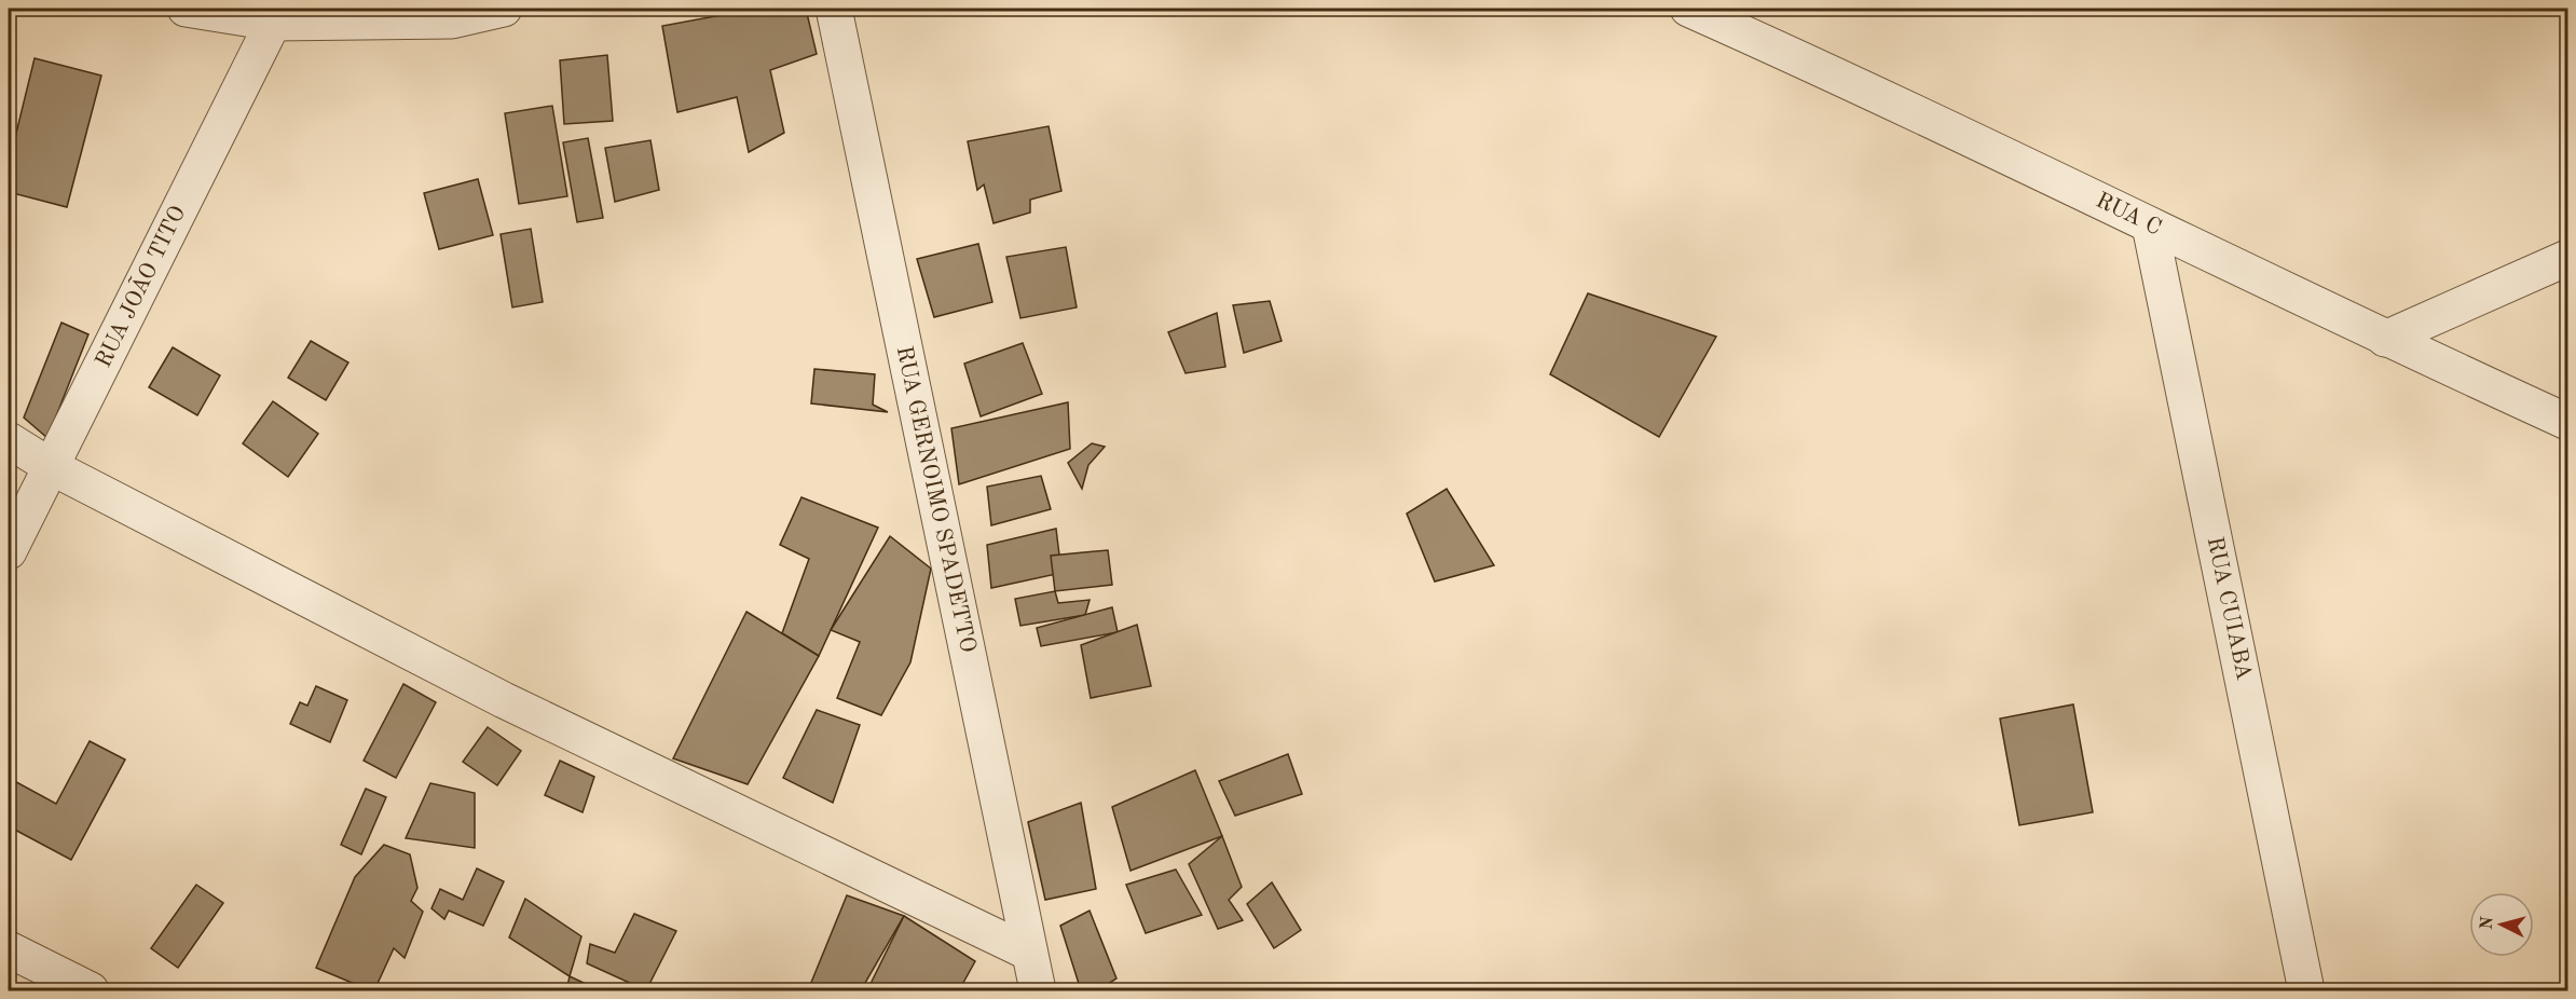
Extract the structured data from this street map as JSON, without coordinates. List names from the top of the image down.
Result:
{
  "streets": {
    "street": [
      "RUA C",
      "RUA JOÃO TITO",
      "RUA GERNOIMO SPADETTO",
      "RUA CUIABA"
    ]
  },
  "crossings": [
    ["RUA C", "RUA CUIABA"]
  ],
  "north": "left"
}
